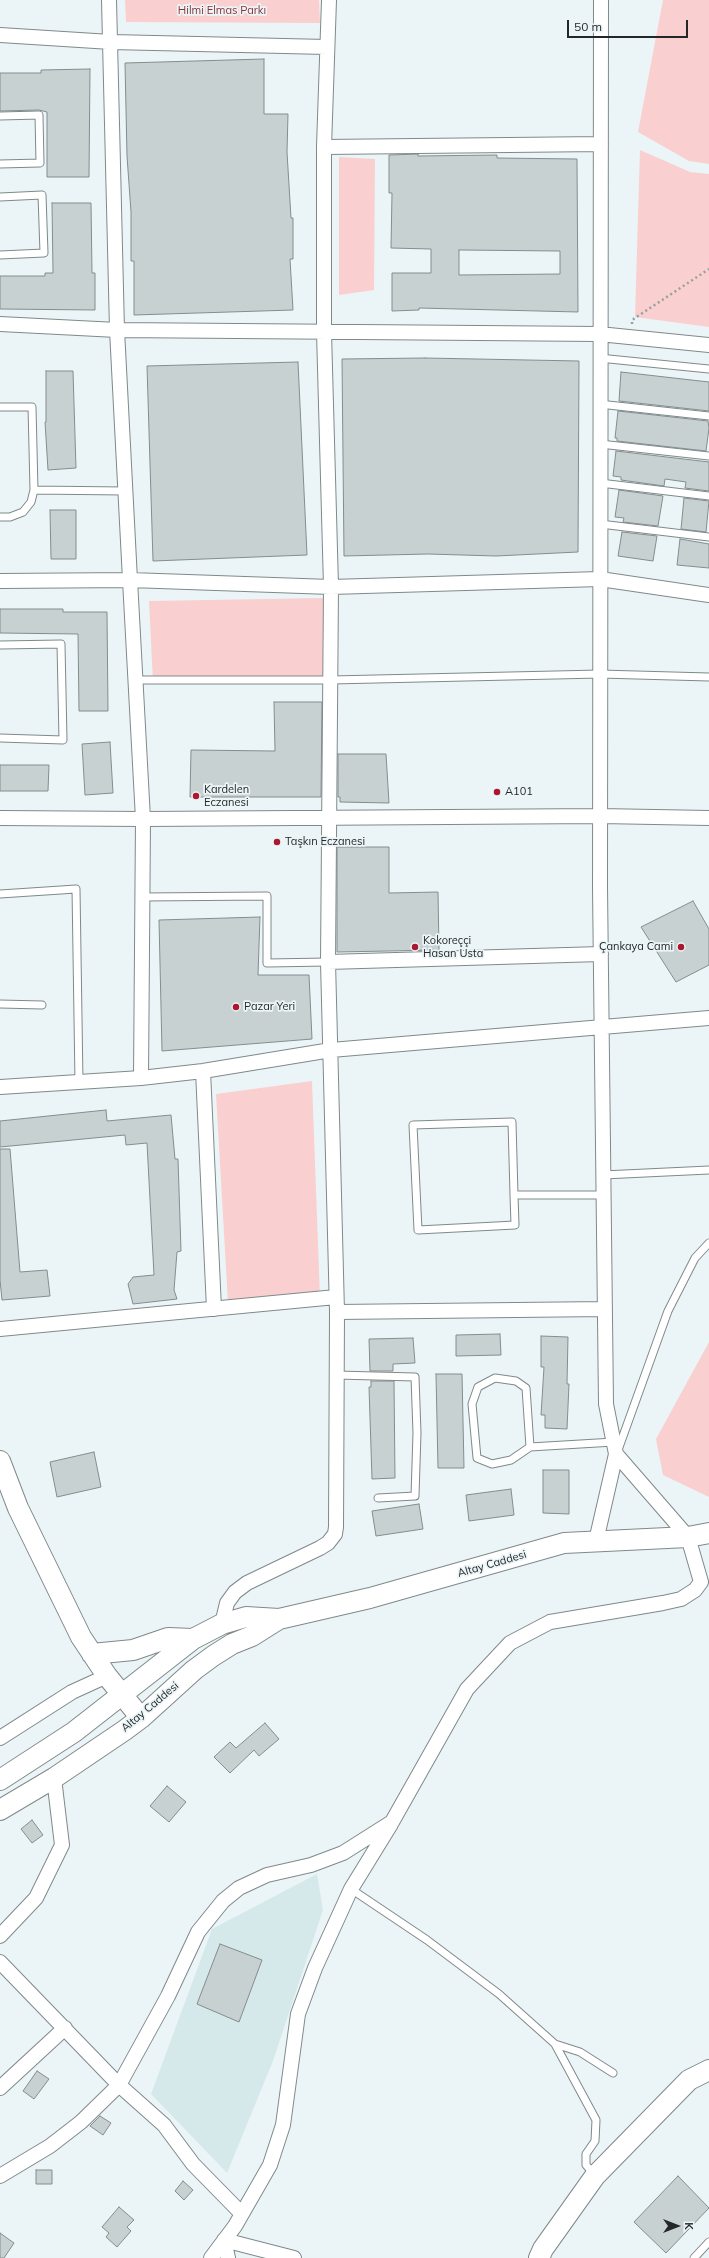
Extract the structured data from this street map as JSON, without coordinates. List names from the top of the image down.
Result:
{
  "streets": {
    "main road": ["Altay Caddesi"]
  },
  "parks": ["Hilmi Elmas Parkı"],
  "places": [
    "A101",
    "Kardelen Eczanesi",
    "Taşkın Eczanesi",
    "Kokoreççi Hasan Usta",
    "Çankaya Cami",
    "Pazar Yeri"
  ],
  "scale_bar": "50 m",
  "north": "right"
}
